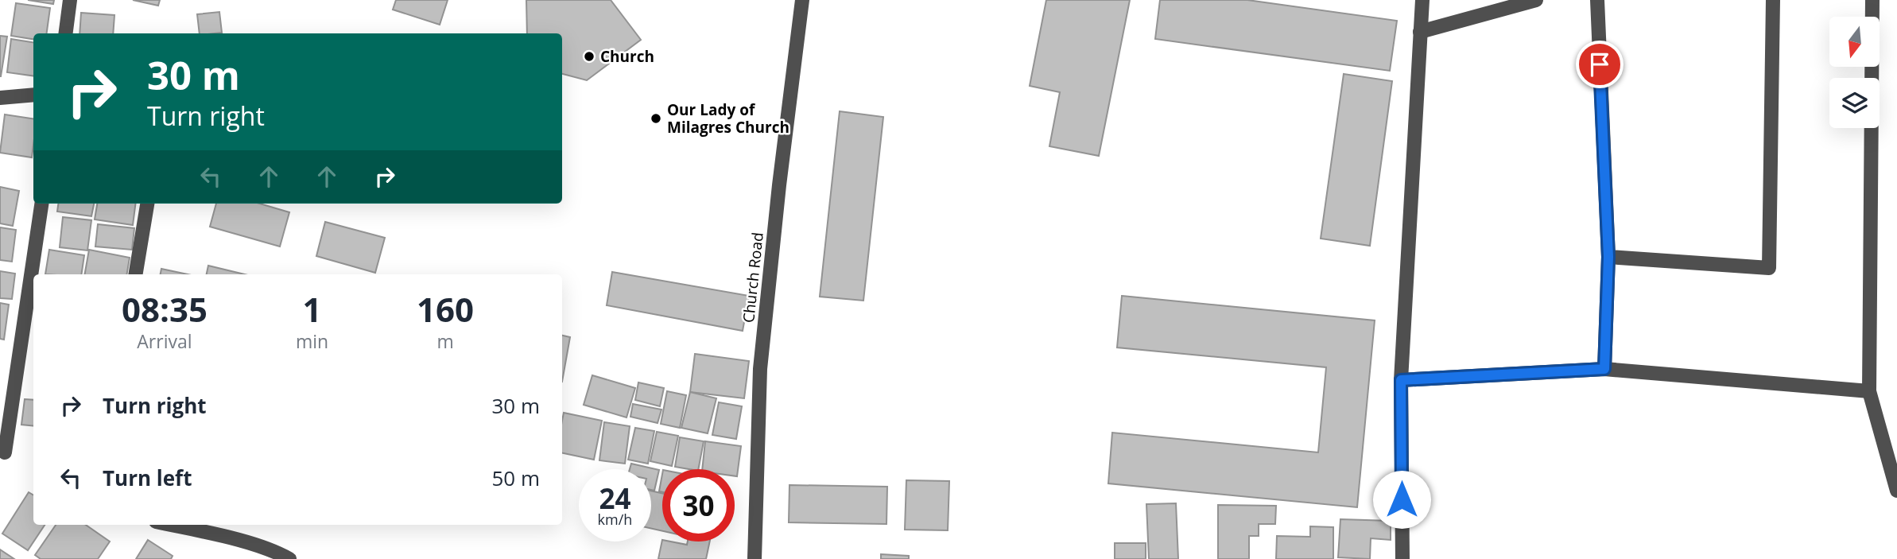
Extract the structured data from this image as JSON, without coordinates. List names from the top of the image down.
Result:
{
  "streets": {
    "street": ["Church Road"]
  },
  "places": ["Church", "Our Lady of Milagres Church"],
  "north": "bottom",
  "page": {
    "turn": ["30 m", "Turn right"],
    "eta": [
      "08:35",
      "Arrival",
      "1",
      "min",
      "160",
      "m"
    ],
    "list": [
      {
        "name": "Turn right",
        "value": "30 m"
      },
      {
        "name": "Turn left",
        "value": "50 m"
      }
    ],
    "speed": "24 km/h",
    "limit": "30"
  }
}
